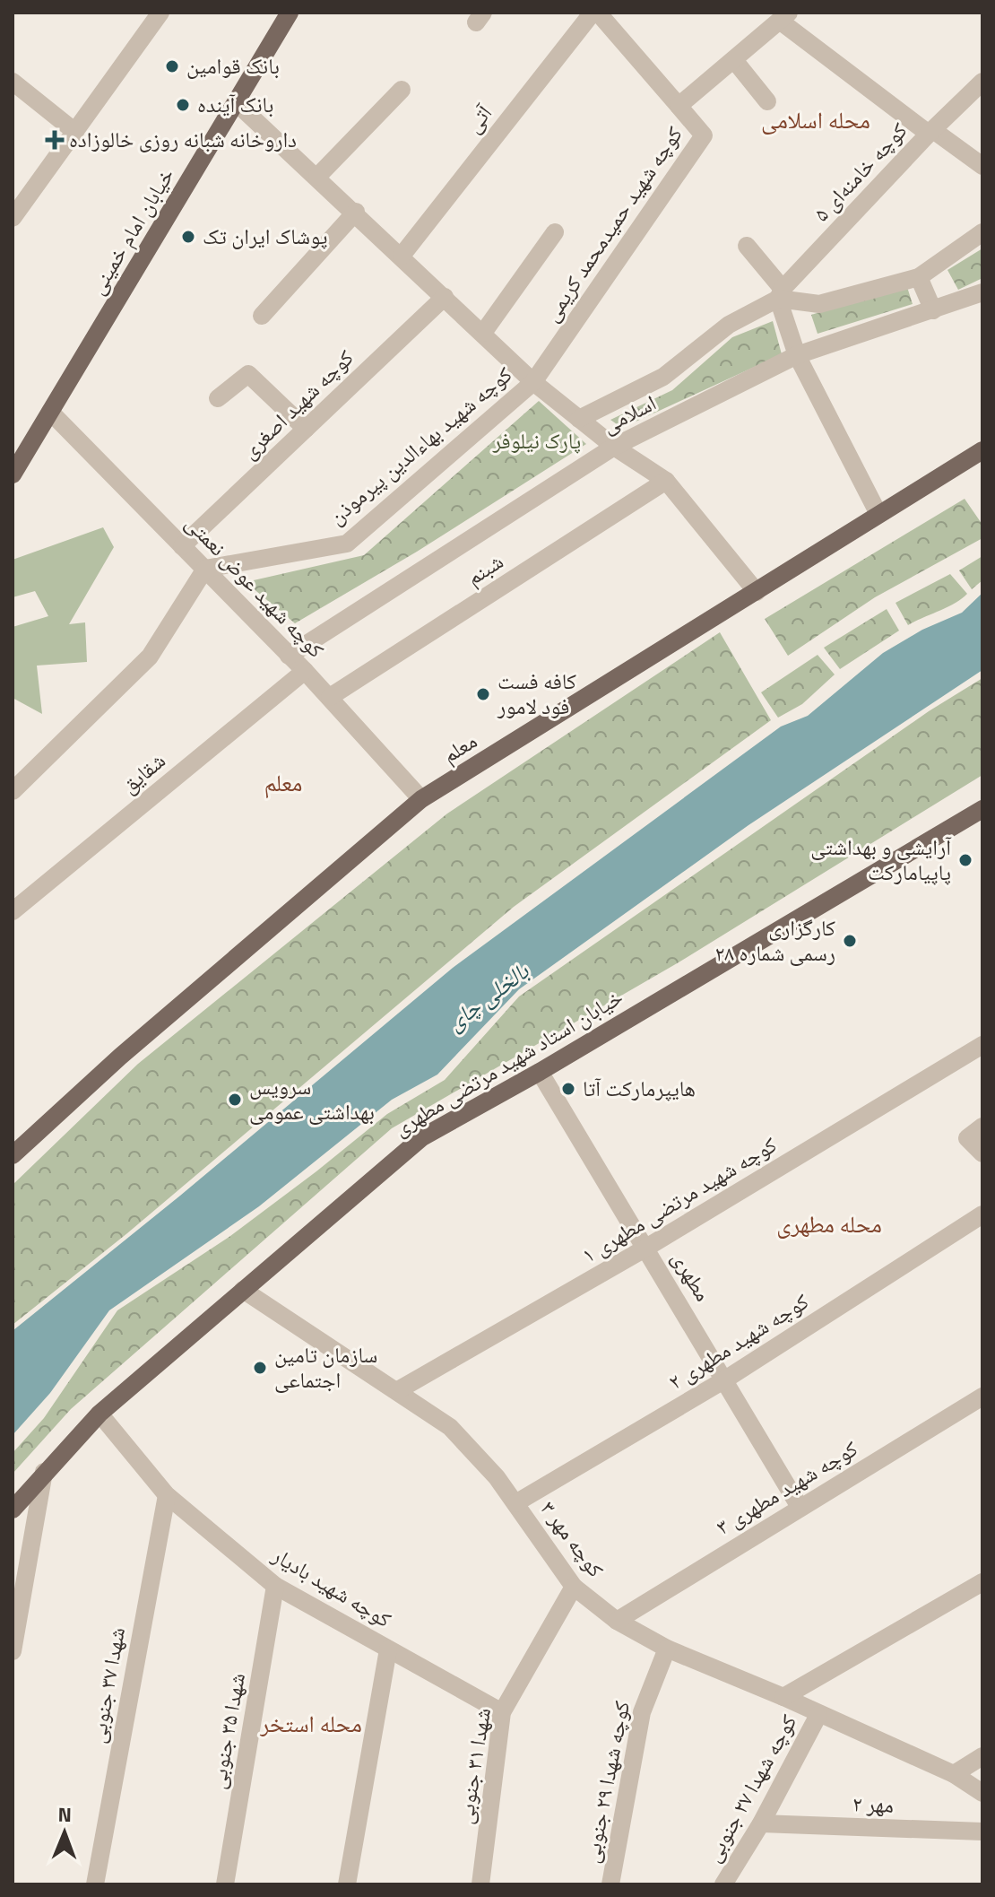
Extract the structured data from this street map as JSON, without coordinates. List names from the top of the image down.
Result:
{
  "streets": {
    "main road": ["خیابان امام خمینی", "معلم", "خیابان استاد شهید مرتضی مطهری"],
    "street": [
      "آتی",
      "کوچه خامنه‌ای ۵",
      "کوچه شهید حمیدمحمد کریمی",
      "کوچه شهید اصغری",
      "اسلامی",
      "کوچه شهید بهاءالدین پیرموذن",
      "شبنم",
      "کوچه شهید عوض نعمتی",
      "شقایق",
      "کوچه شهید مرتضی مطهری ۱",
      "مطهری",
      "کوچه شهید مطهری ۲",
      "کوچه شهید مطهری ۳",
      "کوچه مهر ۳",
      "کوچه شهید بادیار",
      "شهدا ۳۷ جنوبی",
      "شهدا ۳۵ جنوبی",
      "شهدا ۳۱ جنوبی",
      "کوچه شهدا ۲۹ جنوبی",
      "کوچه شهدا ۲۷ جنوبی",
      "مهر ۲"
    ]
  },
  "crossings": [
    ["کوچه شهید حمیدمحمد کریمی", "کوچه شهید بهاءالدین پیرموذن"],
    ["خیابان امام خمینی", "کوچه شهید عوض نعمتی"],
    ["کوچه شهید اصغری", "کوچه شهید عوض نعمتی"],
    ["اسلامی", "کوچه شهید عوض نعمتی"],
    ["کوچه شهید بهاءالدین پیرموذن", "کوچه شهید عوض نعمتی"],
    ["شبنم", "کوچه شهید عوض نعمتی"],
    ["کوچه شهید عوض نعمتی", "معلم"],
    ["کوچه شهید عوض نعمتی", "شقایق"],
    ["خیابان استاد شهید مرتضی مطهری", "مطهری"],
    ["خیابان استاد شهید مرتضی مطهری", "کوچه مهر ۳"],
    ["خیابان استاد شهید مرتضی مطهری", "کوچه شهید بادیار"],
    ["کوچه شهید مرتضی مطهری ۱", "مطهری"],
    ["کوچه شهید مرتضی مطهری ۱", "کوچه مهر ۳"],
    ["مطهری", "کوچه شهید مطهری ۲"],
    ["مطهری", "کوچه شهید مطهری ۳"],
    ["کوچه شهید مطهری ۲", "کوچه مهر ۳"],
    ["کوچه شهید مطهری ۳", "کوچه مهر ۳"],
    ["کوچه مهر ۳", "شهدا ۳۱ جنوبی"],
    ["کوچه مهر ۳", "کوچه شهدا ۲۹ جنوبی"],
    ["کوچه مهر ۳", "کوچه شهدا ۲۷ جنوبی"],
    ["کوچه شهید بادیار", "شهدا ۳۷ جنوبی"],
    ["کوچه شهید بادیار", "شهدا ۳۵ جنوبی"],
    ["کوچه شهید بادیار", "شهدا ۳۱ جنوبی"],
    ["کوچه شهدا ۲۷ جنوبی", "مهر ۲"]
  ],
  "districts": [
    "محله اسلامی",
    "معلم",
    "محله مطهری",
    "محله استخر"
  ],
  "water": ["بالخلی چای"],
  "parks": ["پارک نیلوفر"],
  "places": {
    "other": [
      "بانک قوامین",
      "بانک آینده",
      "پوشاک ایران تک",
      "کافه فست فود لامور",
      "آرایشی و بهداشتی پاپیامارکت",
      "کارگزاری رسمی شماره ۲۸",
      "هایپرمارکت آتا",
      "سرویس بهداشتی عمومی",
      "سازمان تامین اجتماعی"
    ],
    "health": ["داروخانه شبانه روزی خالوزاده"]
  },
  "north": "top"
}
